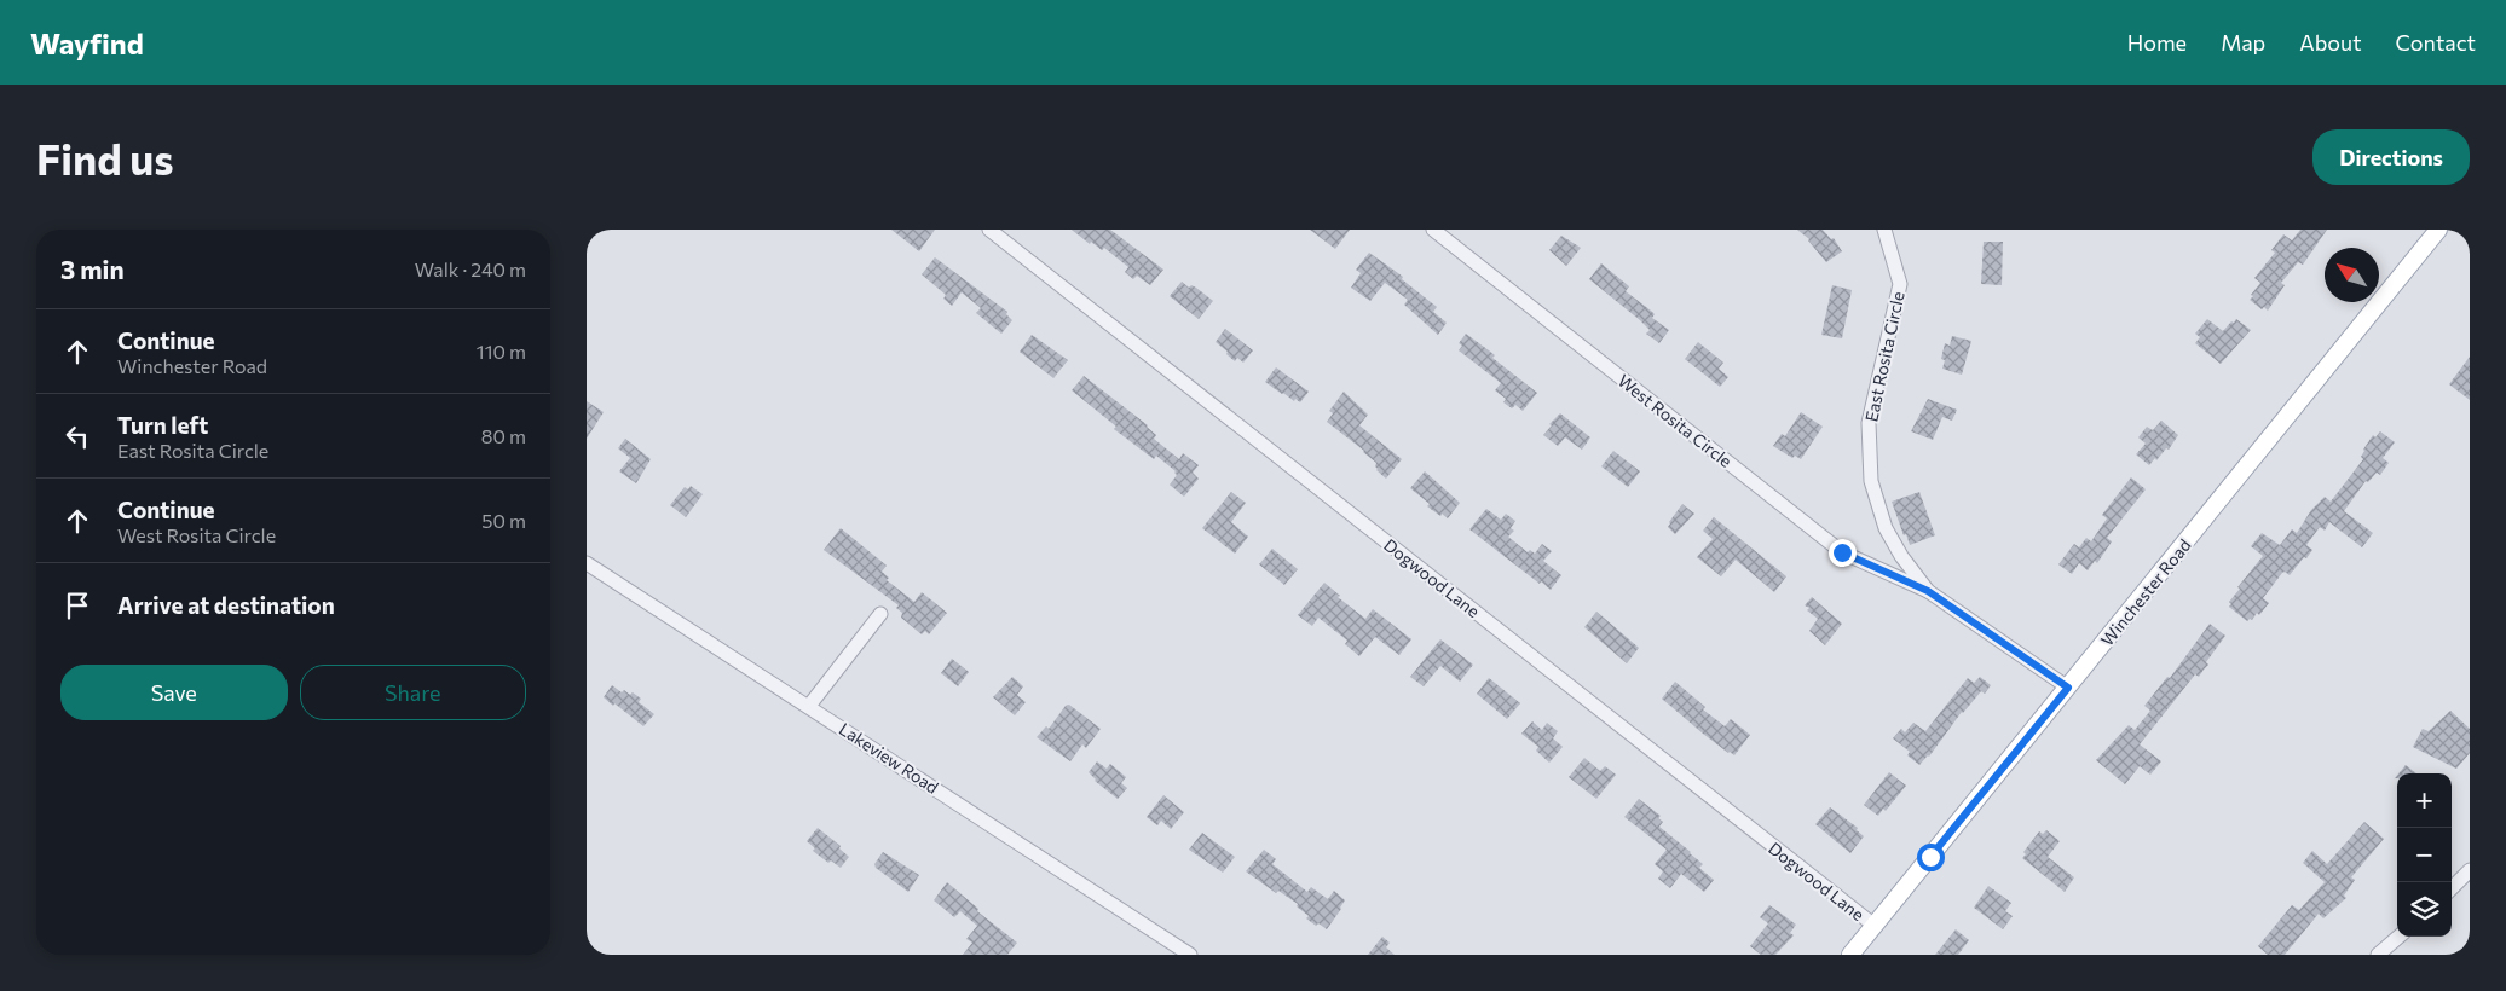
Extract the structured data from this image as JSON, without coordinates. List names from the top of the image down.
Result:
{
  "streets": {
    "main road": ["Winchester Road"],
    "street": [
      "East Rosita Circle",
      "West Rosita Circle",
      "Dogwood Lane",
      "Lakeview Road"
    ]
  },
  "crossings": [
    ["East Rosita Circle", "West Rosita Circle"],
    ["East Rosita Circle", "Winchester Road"],
    ["Dogwood Lane", "Winchester Road"]
  ],
  "north": "top left",
  "page": {
    "header": "Wayfind",
    "nav": [
      "Home",
      "Map",
      "About",
      "Contact"
    ],
    "buttons": [
      "Directions",
      ["Save", "Share"]
    ],
    "title": "Find us",
    "heading": ["3 min", "Walk · 240 m"],
    "list": [
      ["Continue", "Winchester Road", "110 m"],
      ["Turn left", "East Rosita Circle", "80 m"],
      ["Continue", "West Rosita Circle", "50 m"],
      "Arrive at destination"
    ],
    "map_buttons": ["+", "−"]
  }
}
